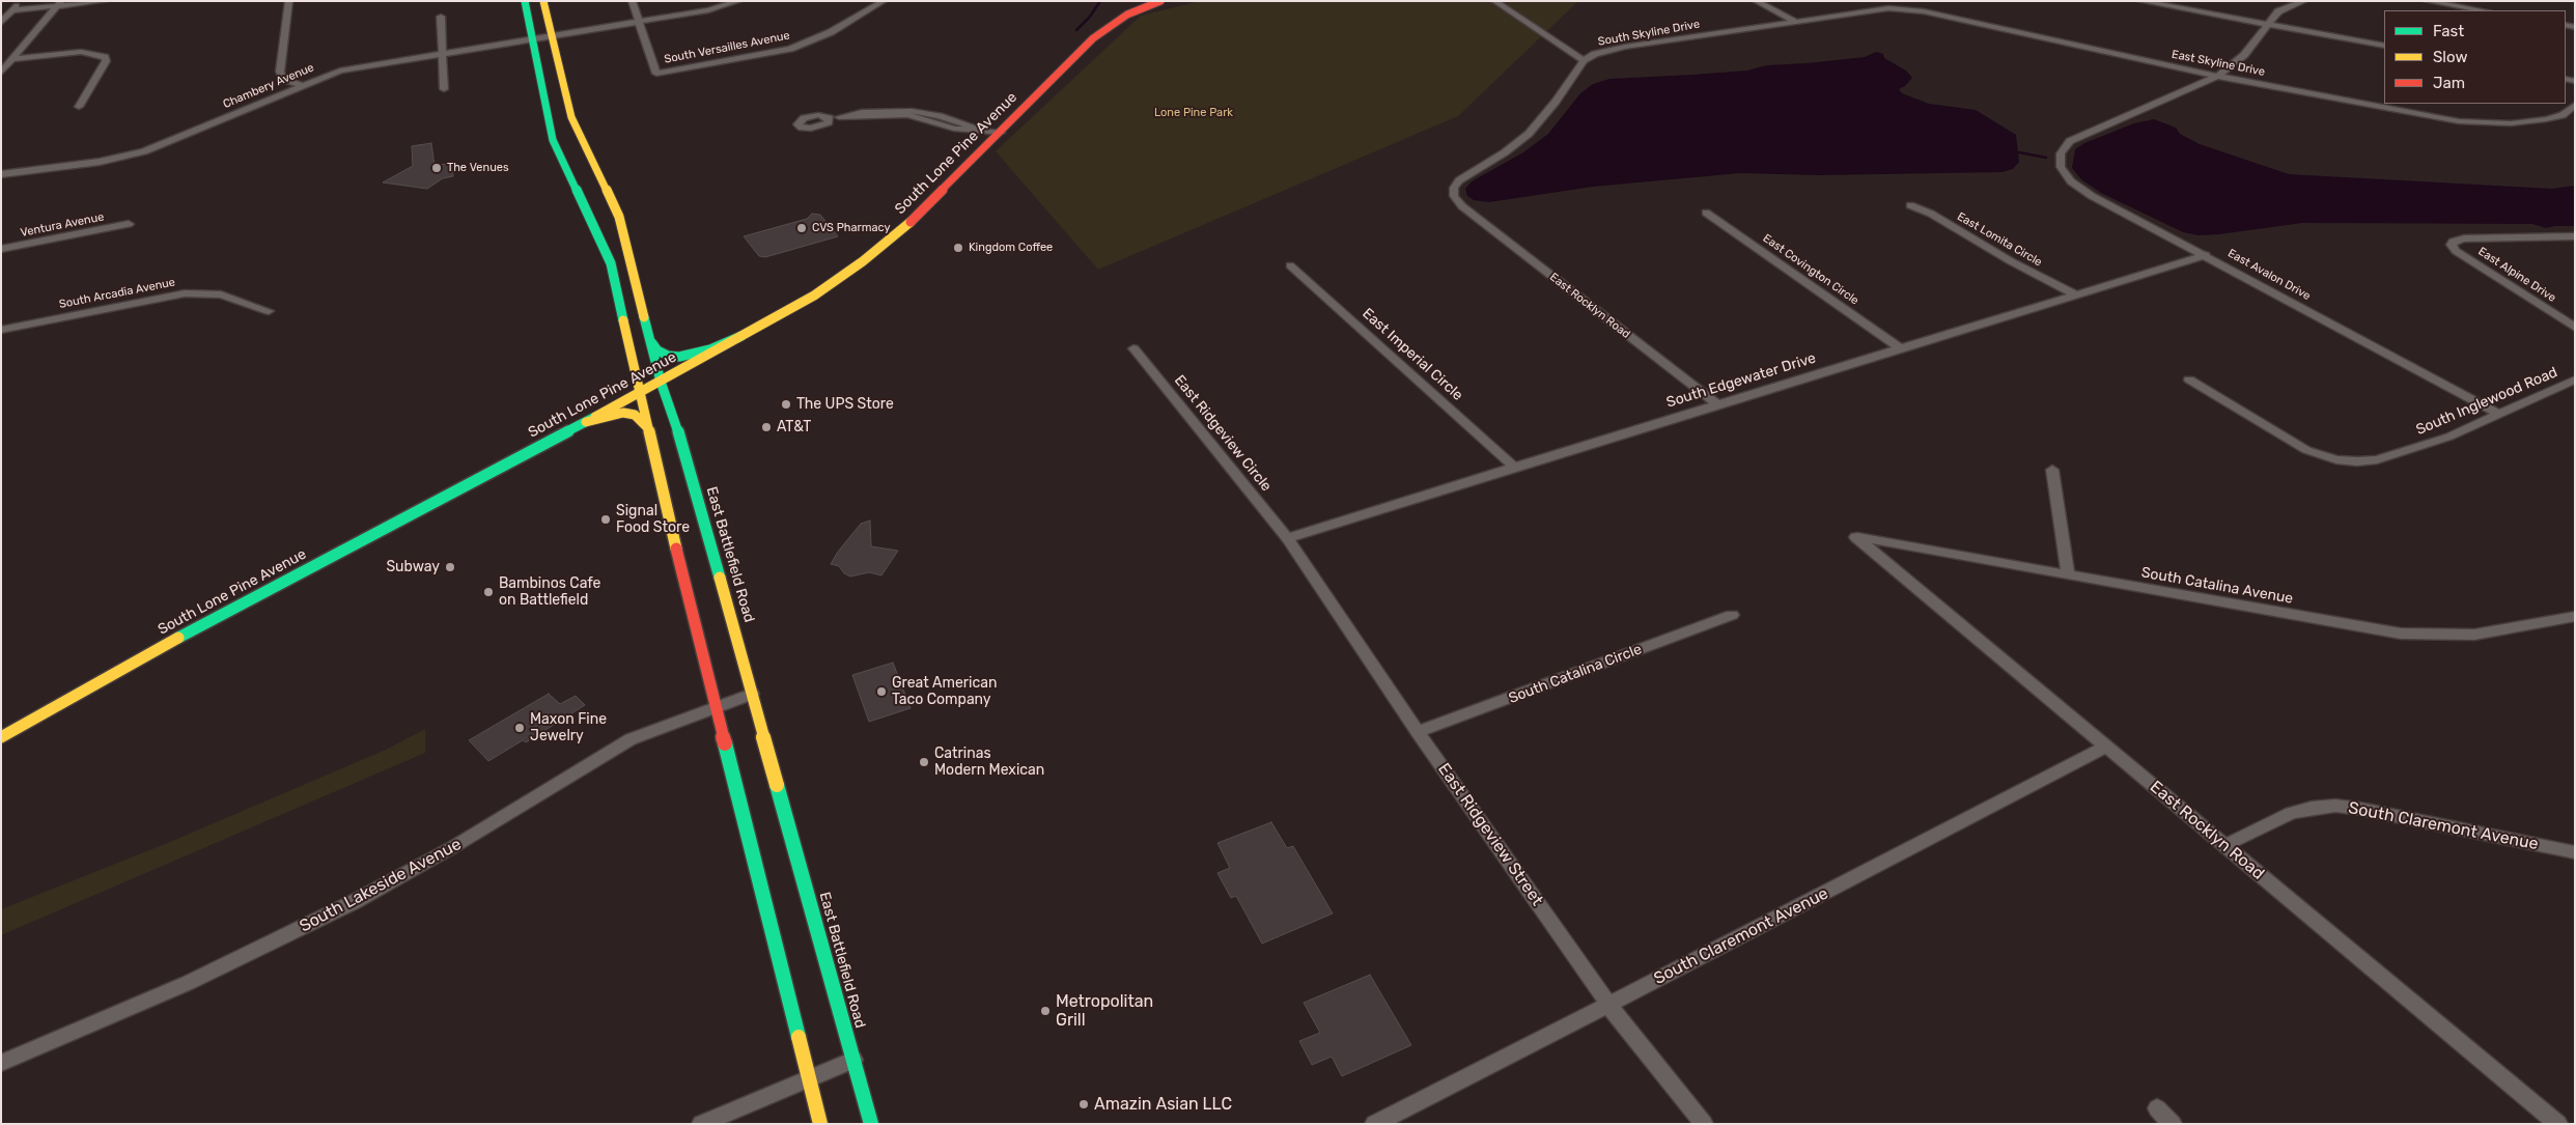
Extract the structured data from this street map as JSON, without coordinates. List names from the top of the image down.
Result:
{
  "streets": {
    "main road": ["South Lone Pine Avenue", "East Battlefield Road"],
    "street": [
      "South Skyline Drive",
      "South Versailles Avenue",
      "East Skyline Drive",
      "Chambery Avenue",
      "Ventura Avenue",
      "East Lomita Circle",
      "East Covington Circle",
      "East Avalon Drive",
      "East Alpine Drive",
      "South Arcadia Avenue",
      "East Rocklyn Road",
      "East Imperial Circle",
      "South Edgewater Drive",
      "South Inglewood Road",
      "East Ridgeview Circle",
      "South Catalina Avenue",
      "South Catalina Circle",
      "South Claremont Avenue",
      "East Ridgeview Street",
      "South Lakeside Avenue"
    ]
  },
  "crossings": [
    ["South Skyline Drive", "East Skyline Drive"],
    ["South Skyline Drive", "East Rocklyn Road"],
    ["South Versailles Avenue", "Chambery Avenue"],
    ["East Skyline Drive", "East Avalon Drive"],
    ["Chambery Avenue", "East Battlefield Road"],
    ["South Lone Pine Avenue", "East Battlefield Road"],
    ["East Lomita Circle", "South Edgewater Drive"],
    ["East Covington Circle", "South Edgewater Drive"],
    ["East Avalon Drive", "South Edgewater Drive"],
    ["East Avalon Drive", "South Inglewood Road"],
    ["East Rocklyn Road", "South Edgewater Drive"],
    ["East Rocklyn Road", "South Catalina Avenue"],
    ["East Rocklyn Road", "South Claremont Avenue"],
    ["East Imperial Circle", "South Edgewater Drive"],
    ["South Edgewater Drive", "East Ridgeview Circle"],
    ["South Edgewater Drive", "East Ridgeview Street"],
    ["East Ridgeview Circle", "East Ridgeview Street"],
    ["East Battlefield Road", "South Lakeside Avenue"],
    ["South Catalina Circle", "East Ridgeview Street"],
    ["South Claremont Avenue", "East Ridgeview Street"]
  ],
  "parks": ["Lone Pine Park"],
  "places": [
    "The Venues",
    "CVS Pharmacy",
    "Kingdom Coffee",
    "The UPS Store",
    "AT&T",
    "Signal Food Store",
    "Subway",
    "Bambinos Cafe on Battlefield",
    "Great American Taco Company",
    "Maxon Fine Jewelry",
    "Catrinas Modern Mexican",
    "Metropolitan Grill",
    "Amazin Asian LLC"
  ],
  "legend": ["Fast", "Slow", "Jam"]
}
